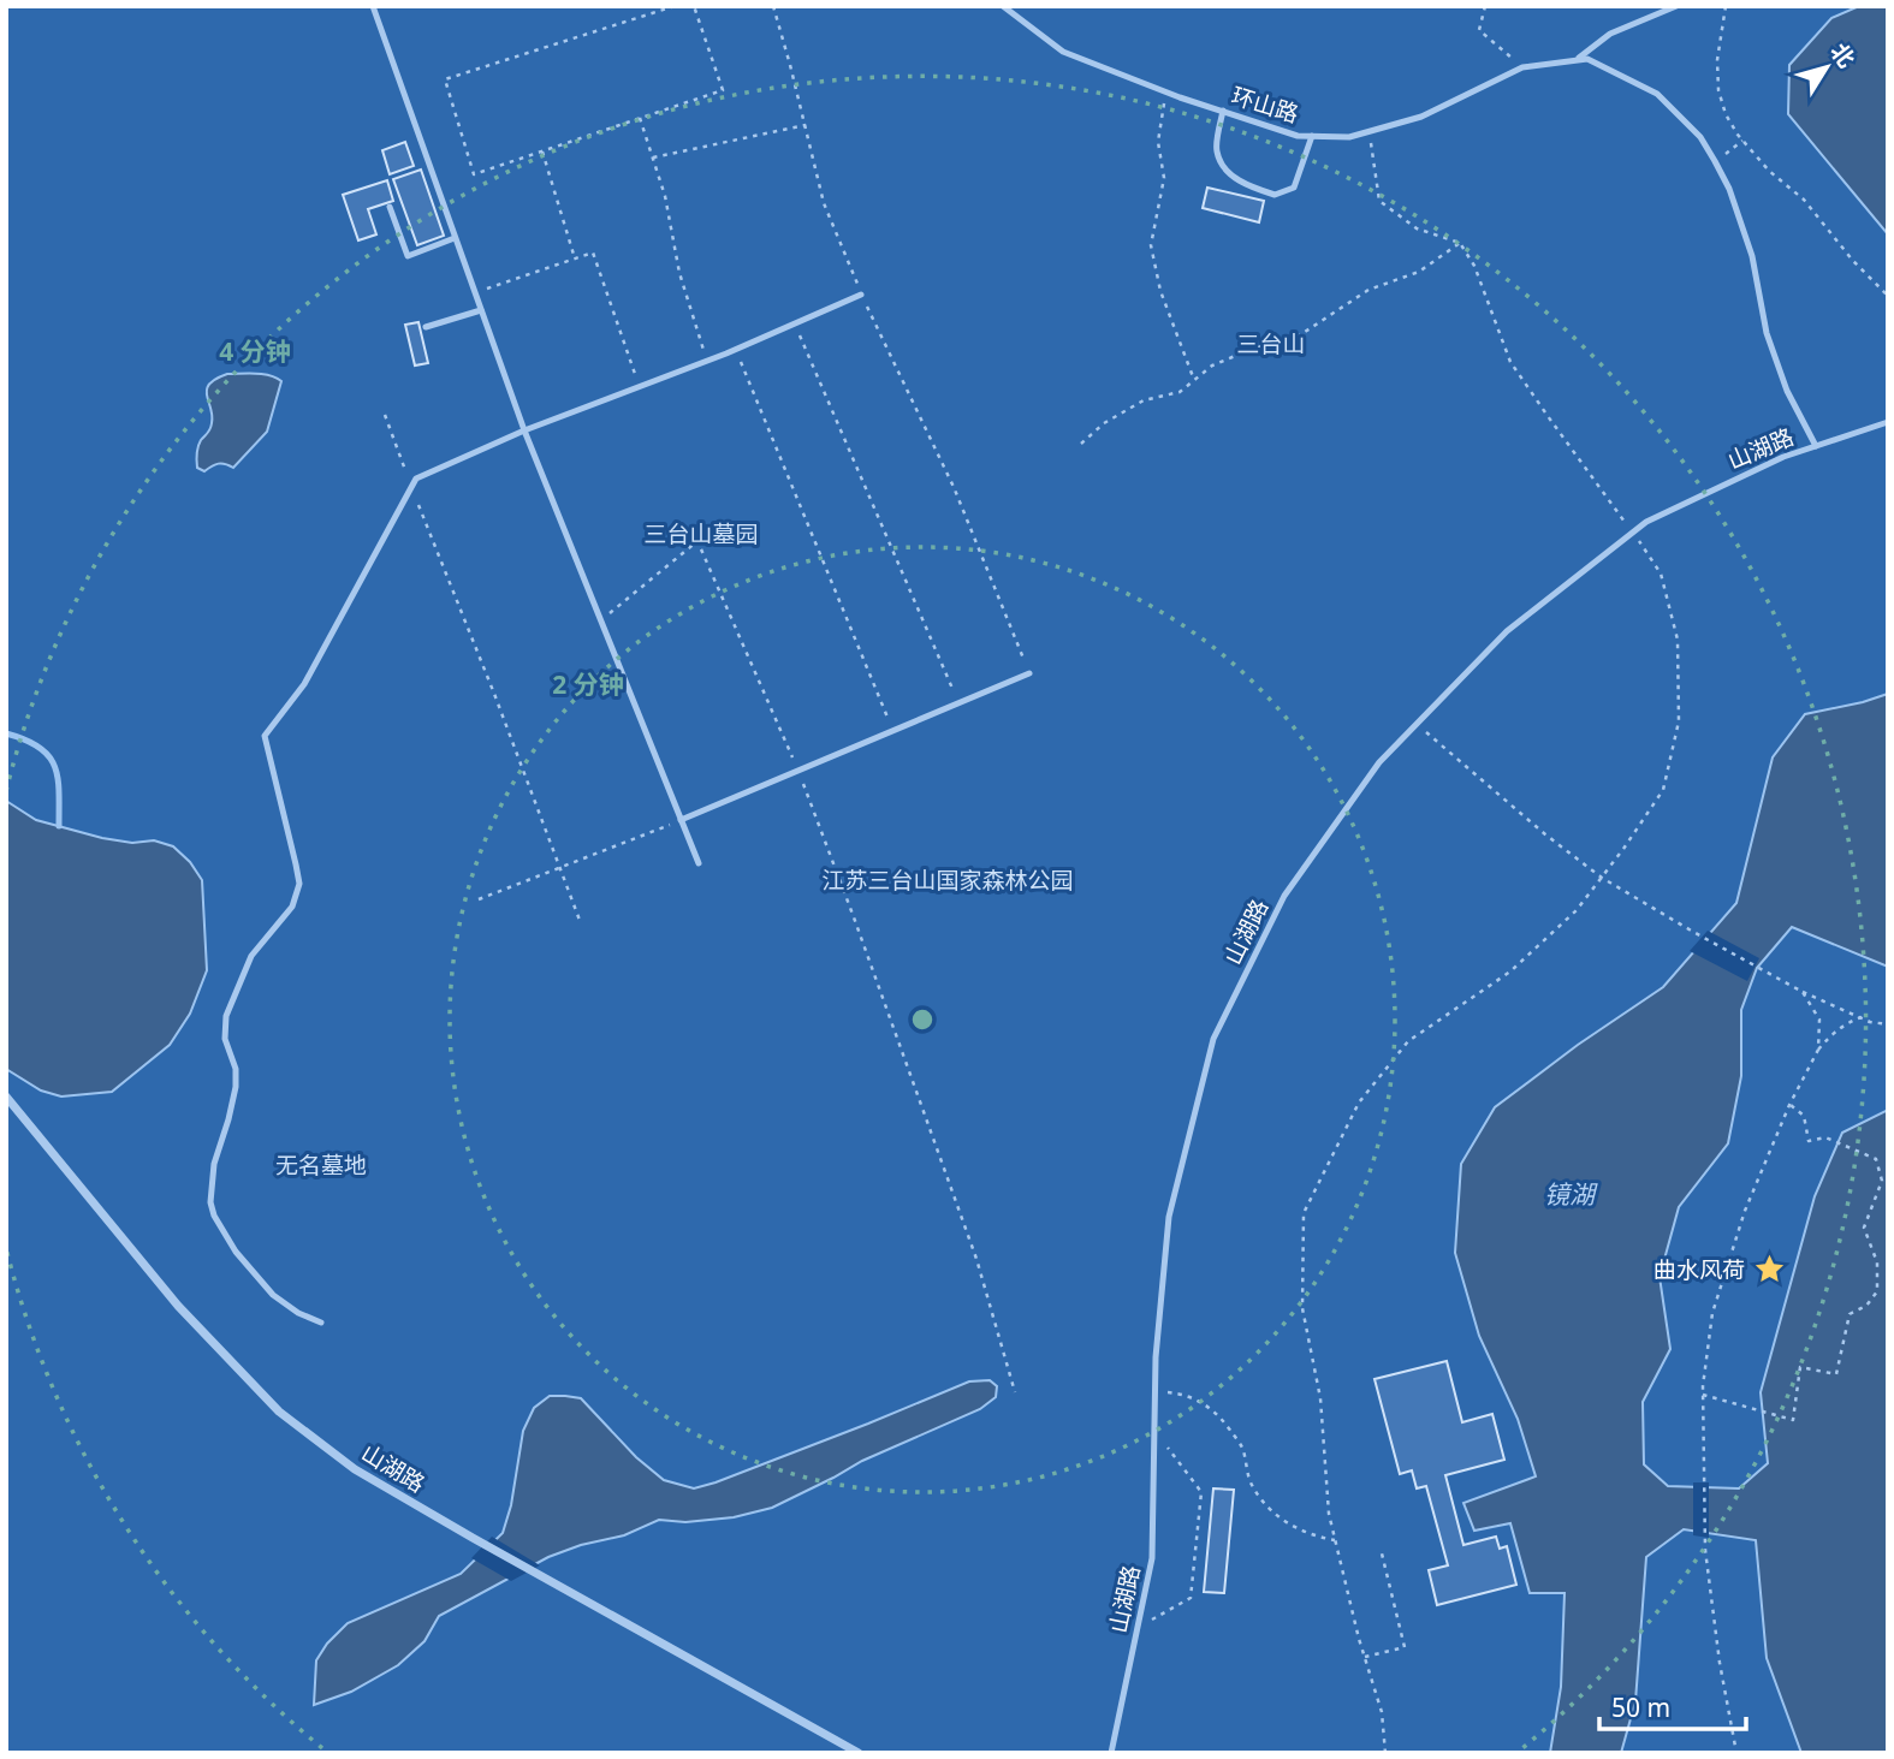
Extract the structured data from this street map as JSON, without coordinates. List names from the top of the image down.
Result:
{
  "streets": {
    "street": ["山湖路"],
    "lane": ["环山路"]
  },
  "crossings": [
    ["环山路", "山湖路"]
  ],
  "water": ["镜湖"],
  "parks": [
    "三台山",
    "三台山墓园",
    "江苏三台山国家森林公园",
    "无名墓地"
  ],
  "places": {
    "place": ["曲水风荷"]
  },
  "scale_bar": "50 m",
  "north": "top right",
  "rings": ["4 分钟", "2 分钟"]
}
